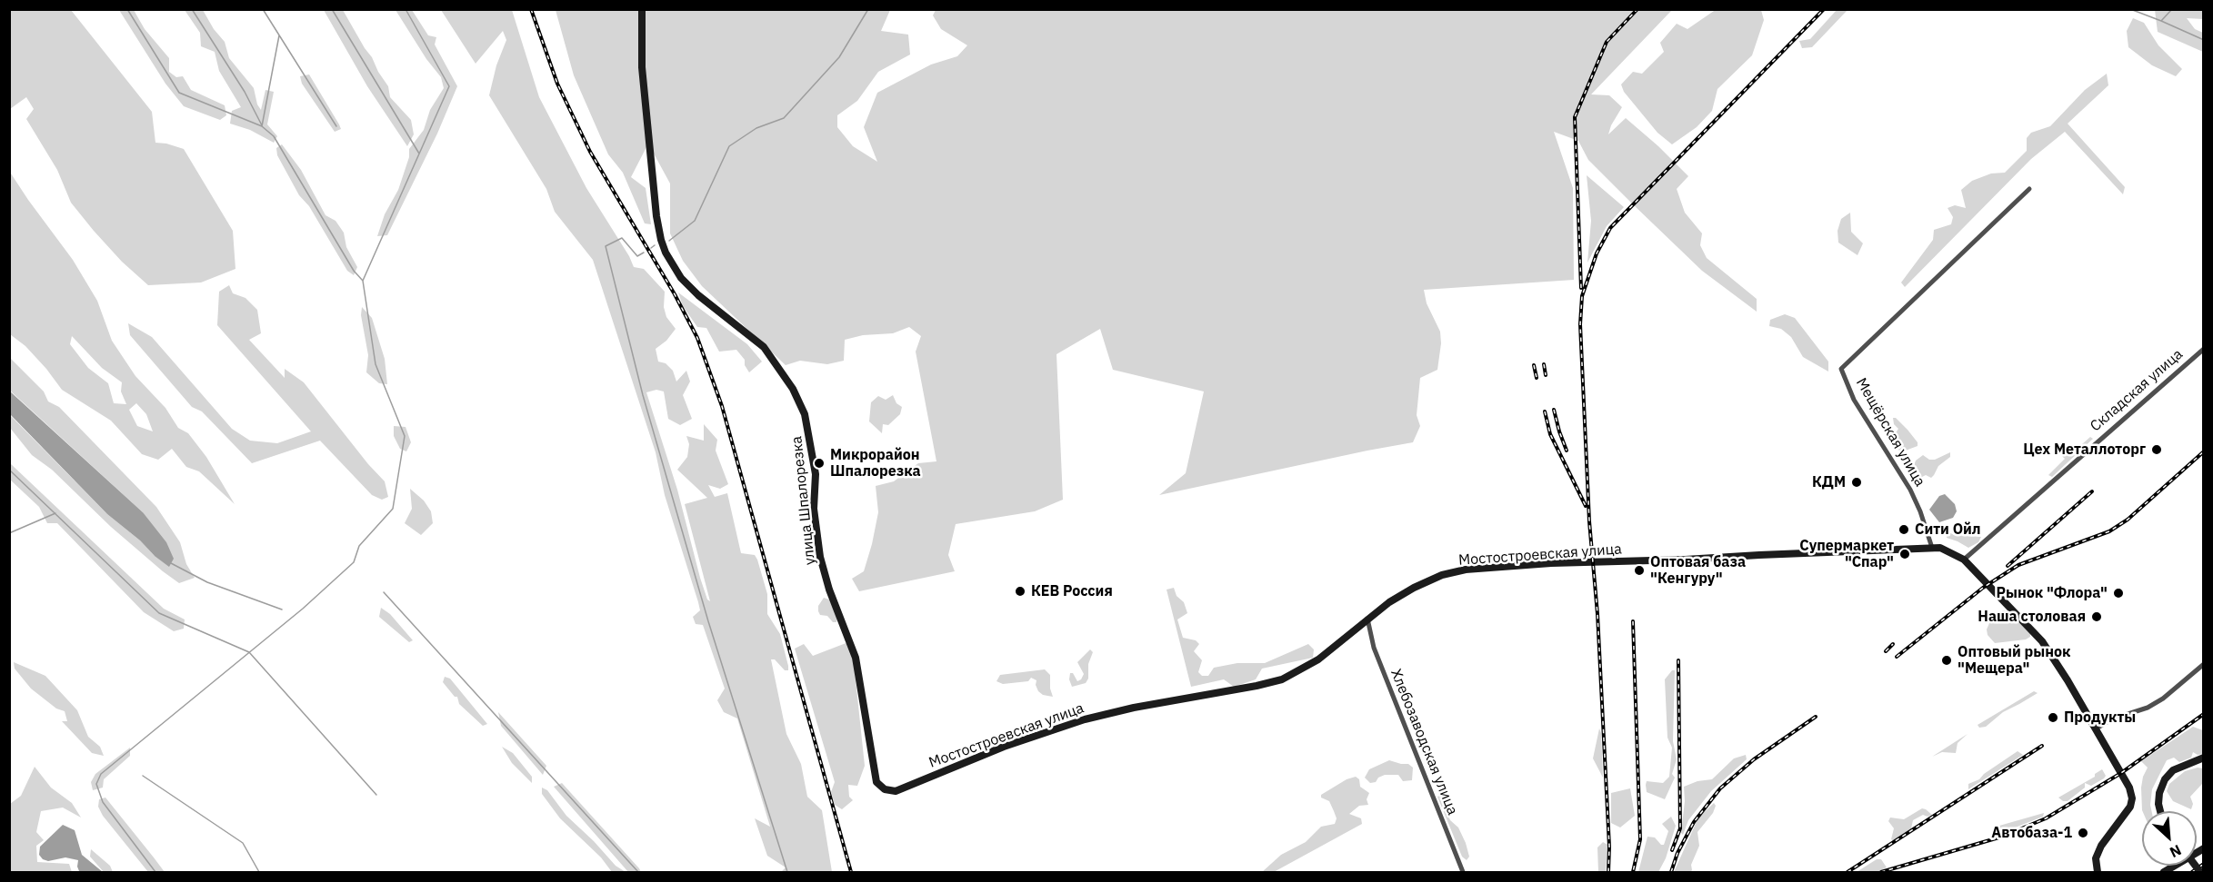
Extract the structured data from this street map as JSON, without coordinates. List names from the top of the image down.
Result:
{
  "streets": {
    "main road": ["улица Шпалорезка", "Мостостроевская улица"],
    "street": ["Складская улица", "Мещёрская улица", "Хлебозаводская улица"]
  },
  "crossings": [
    ["Мещёрская улица", "Мостостроевская улица"],
    ["улица Шпалорезка", "Мостостроевская улица"],
    ["Мостостроевская улица", "Хлебозаводская улица"]
  ],
  "places": [
    "Цех Металлоторг",
    "Микрорайон Шпалорезка",
    "КДМ",
    "Сити Ойл",
    "Супермаркет \"Спар\"",
    "Оптовая база \"Кенгуру\"",
    "КЕВ Россия",
    "Рынок \"Флора\"",
    "Наша столовая",
    "Оптовый рынок \"Мещера\"",
    "Продукты",
    "Автобаза-1"
  ],
  "north": "bottom right"
}
